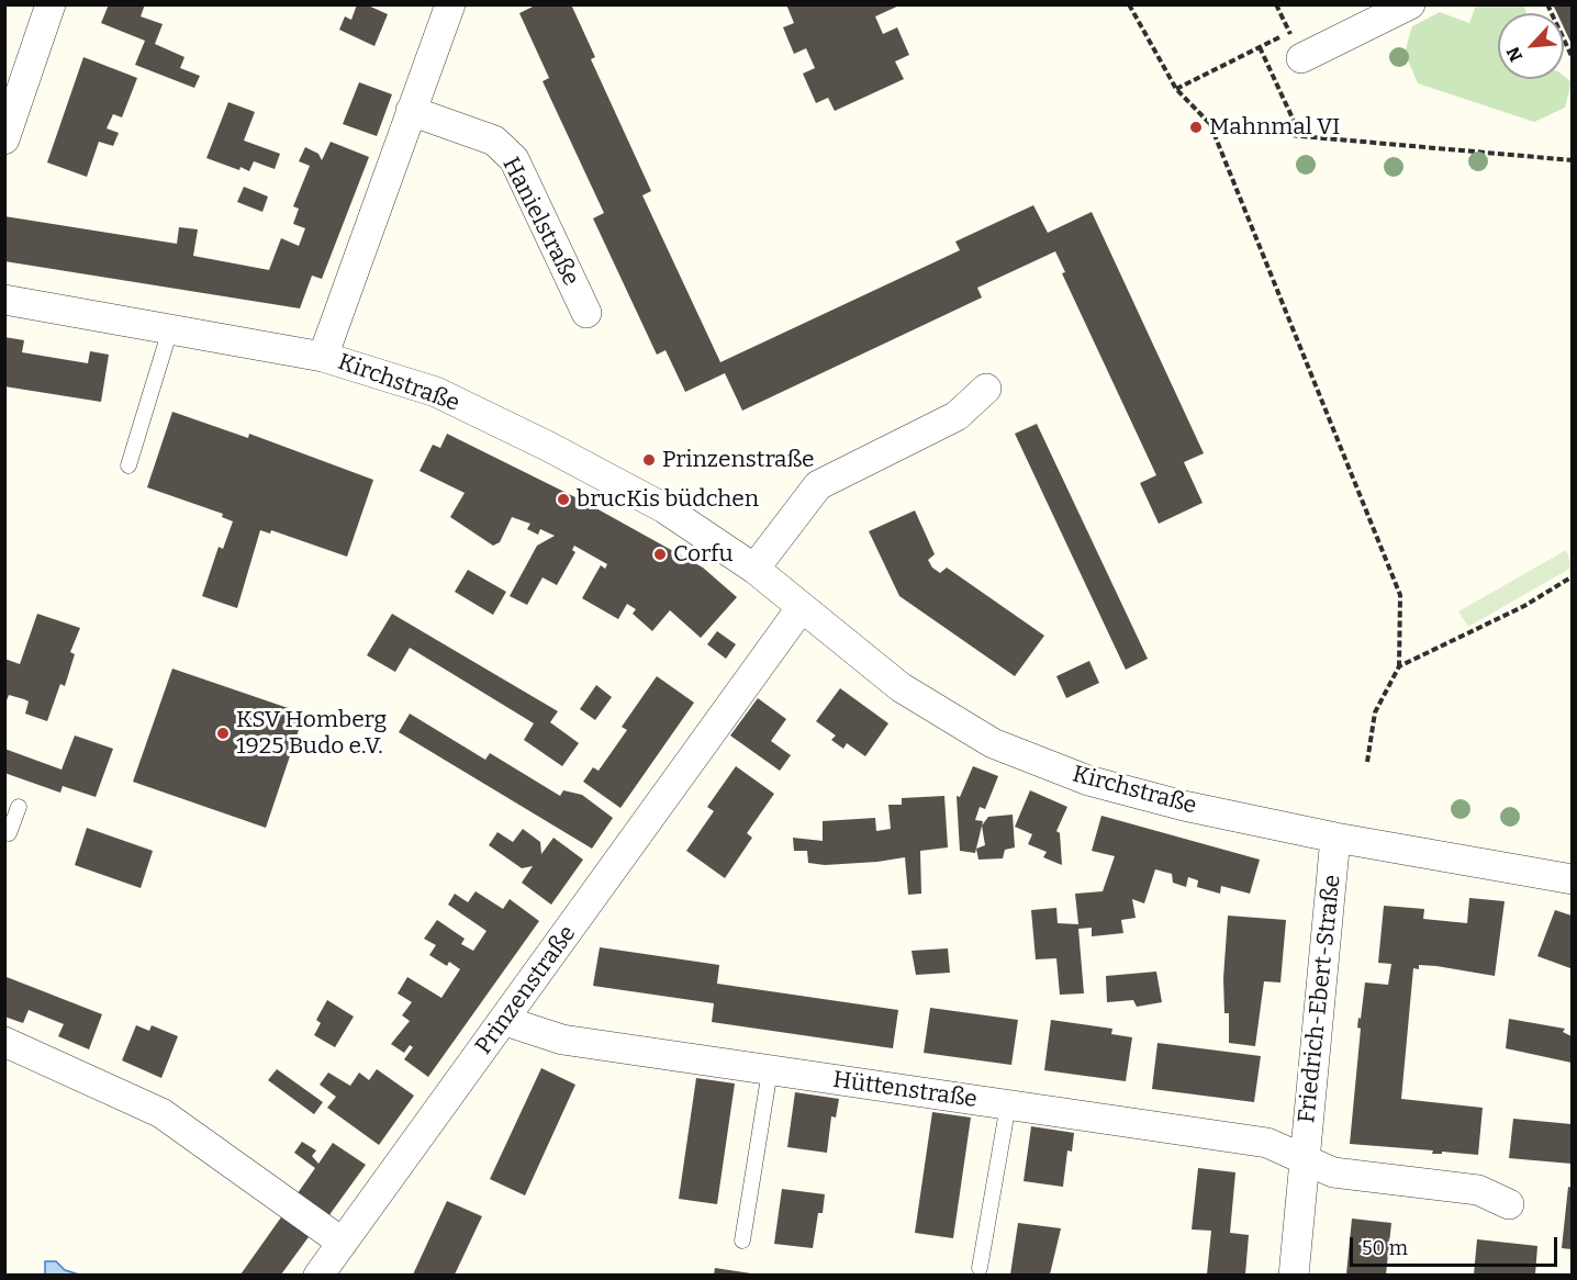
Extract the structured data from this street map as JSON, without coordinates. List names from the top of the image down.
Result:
{
  "streets": {
    "street": [
      "Hanielstraße",
      "Kirchstraße",
      "Prinzenstraße",
      "Friedrich-Ebert-Straße",
      "Hüttenstraße"
    ]
  },
  "crossings": [
    ["Kirchstraße", "Prinzenstraße"],
    ["Kirchstraße", "Friedrich-Ebert-Straße"],
    ["Prinzenstraße", "Hüttenstraße"],
    ["Friedrich-Ebert-Straße", "Hüttenstraße"]
  ],
  "places": [
    "Mahnmal VI",
    "Prinzenstraße",
    "brucKis büdchen",
    "Corfu",
    "KSV Homberg 1925 Budo e.V."
  ],
  "scale_bar": "50 m",
  "north": "bottom left"
}
